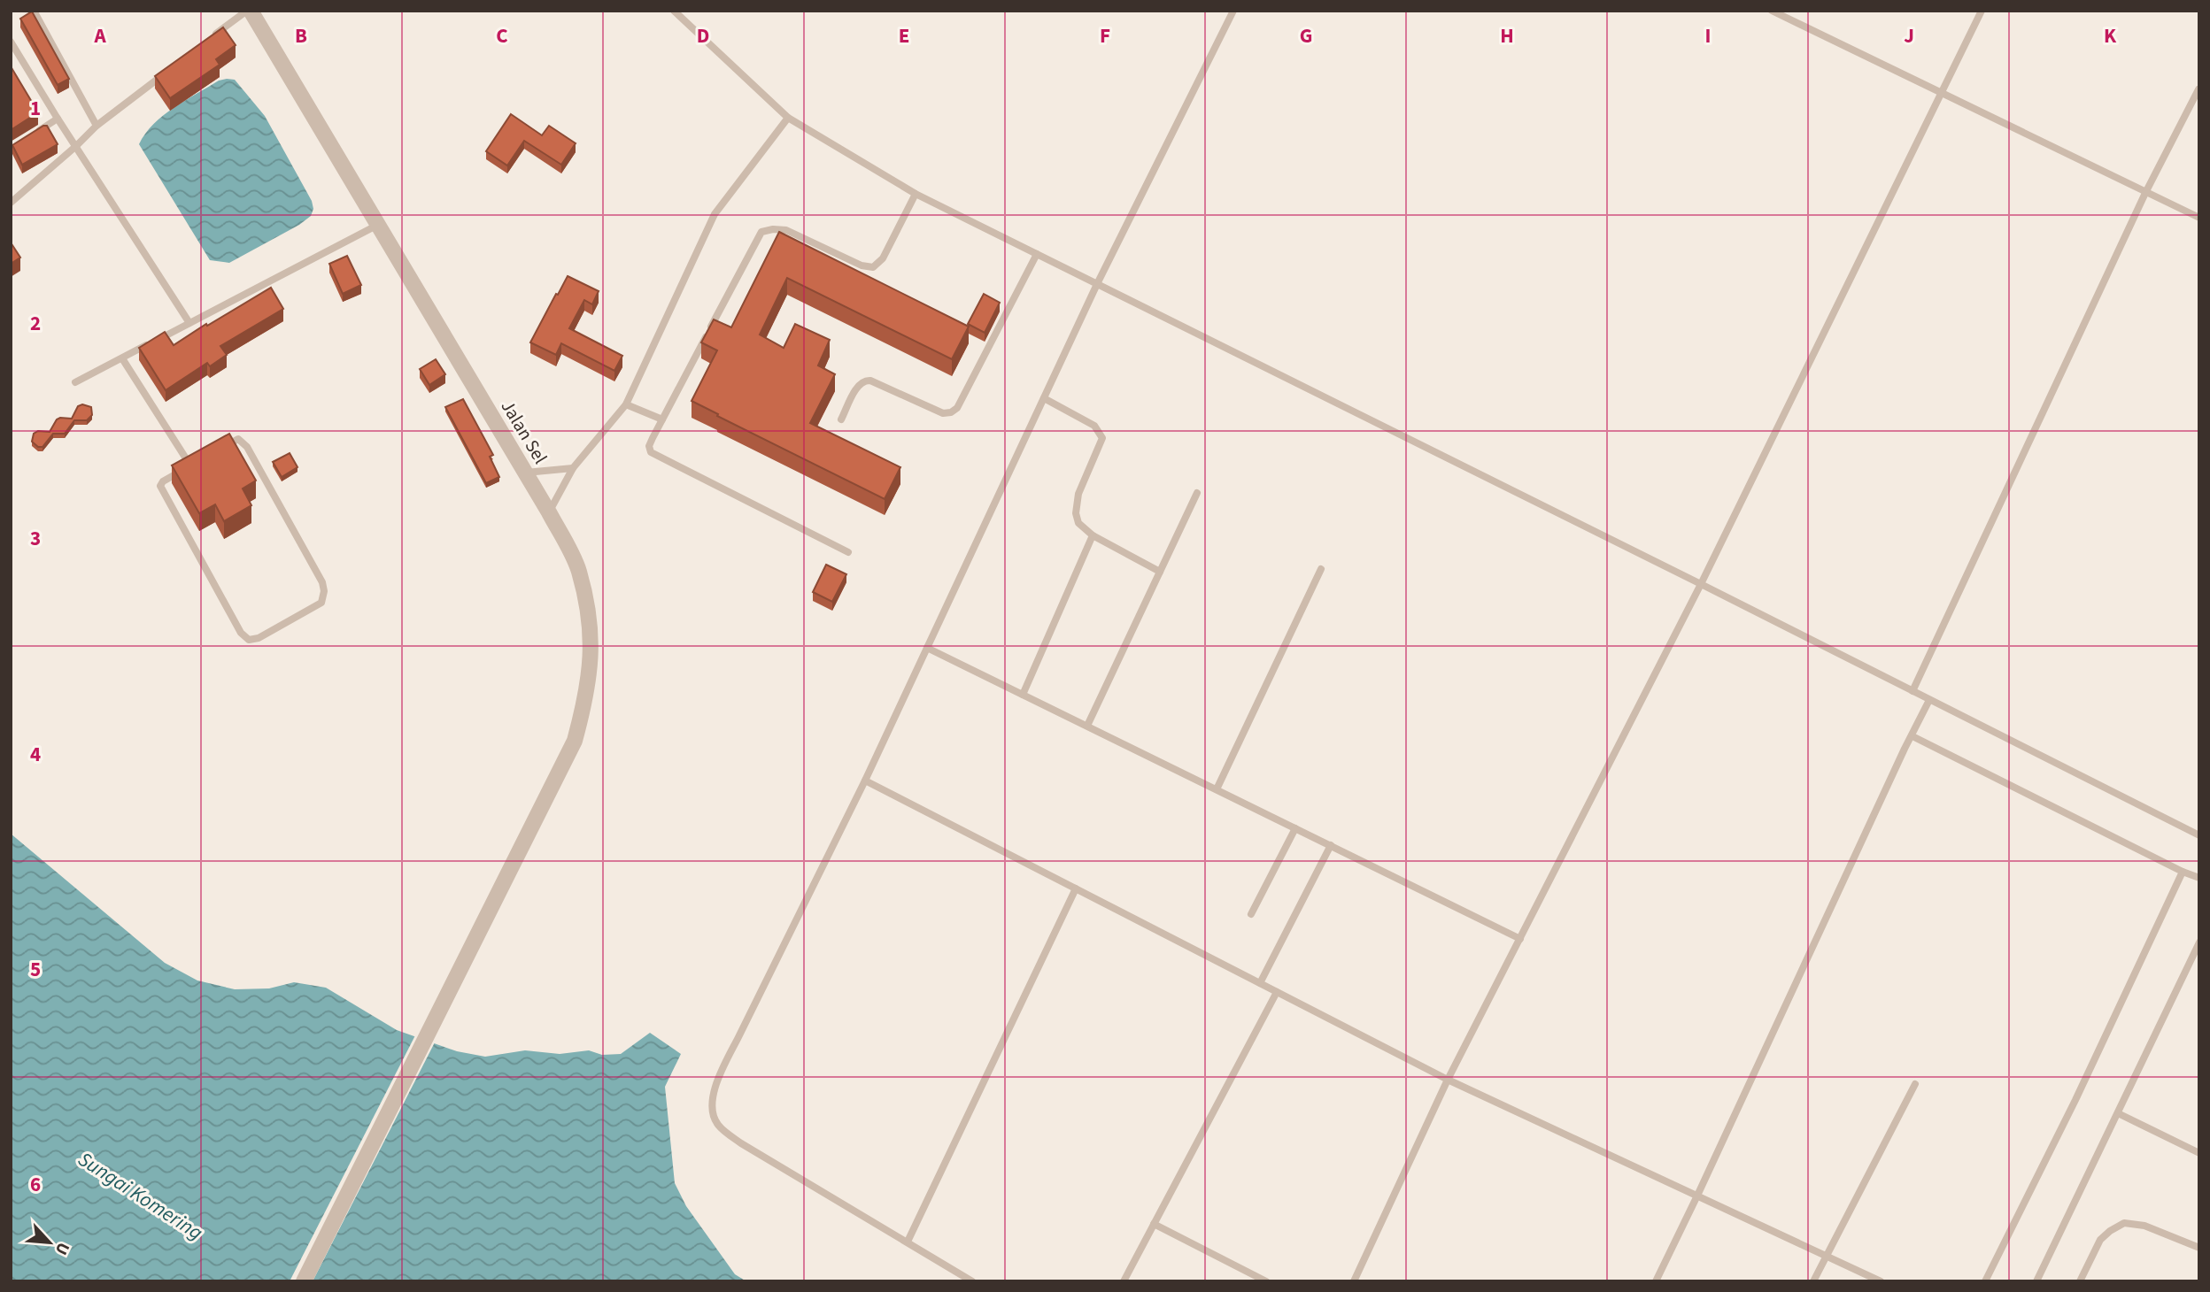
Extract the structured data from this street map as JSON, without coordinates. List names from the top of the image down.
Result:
{
  "streets": {
    "street": ["Jalan Sel"]
  },
  "water": ["Sungai Komering"],
  "north": "bottom right",
  "grid": {
    "columns": [
      "A",
      "B",
      "C",
      "D",
      "E",
      "F",
      "G",
      "H",
      "I",
      "J",
      "K"
    ],
    "rows": [
      "1",
      "2",
      "3",
      "4",
      "5",
      "6"
    ]
  }
}
